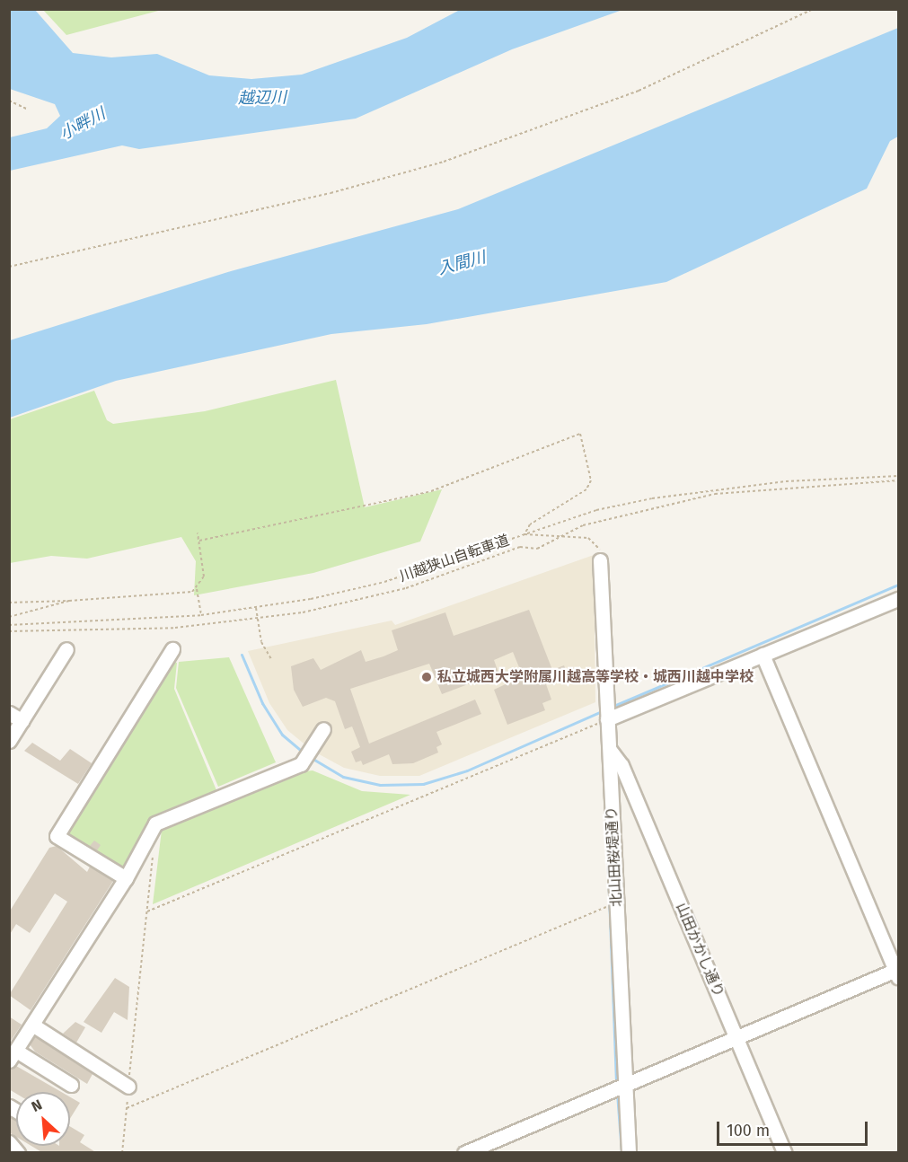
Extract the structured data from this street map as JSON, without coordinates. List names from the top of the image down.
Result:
{
  "streets": {
    "street": ["北山田桜堤通り", "山田かかし通り"],
    "path": ["川越狭山自転車道"]
  },
  "crossings": [
    ["北山田桜堤通り", "山田かかし通り"]
  ],
  "water": ["越辺川", "小畔川", "入間川"],
  "places": ["私立城西大学附属川越高等学校・城西川越中学校"],
  "scale_bar": "100 m",
  "north": "top left"
}
